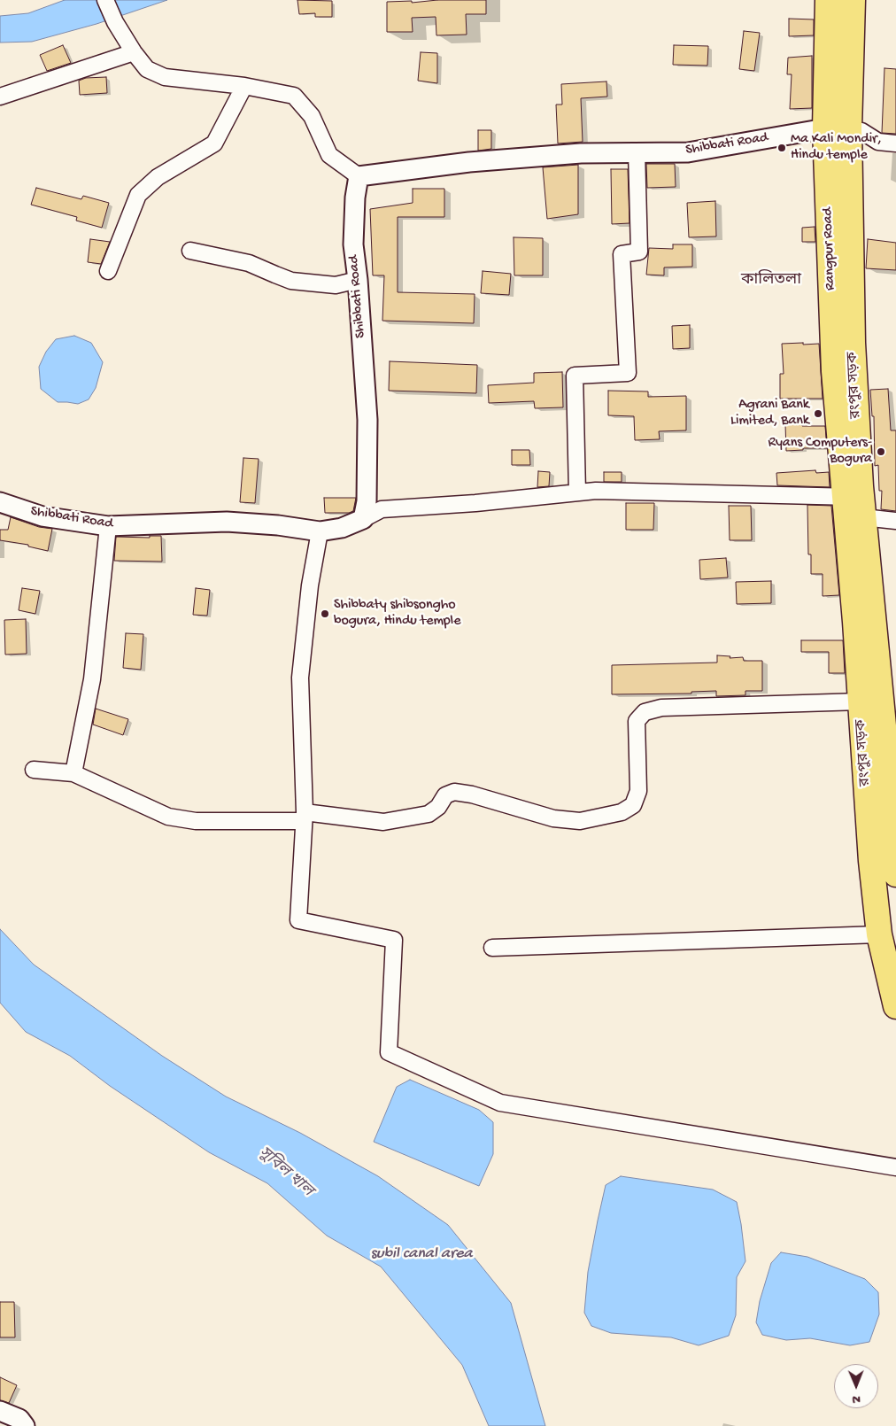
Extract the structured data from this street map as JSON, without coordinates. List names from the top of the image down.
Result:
{
  "streets": {
    "highway": ["Rangpur Road", "রংপুর সড়ক"],
    "street": ["Shibbati Road"]
  },
  "crossings": [
    ["Shibbati Road", "Rangpur Road"],
    ["Shibbati Road", "রংপুর সড়ক"],
    ["Rangpur Road", "রংপুর সড়ক"]
  ],
  "districts": ["কালিতলা"],
  "water": ["সুবিল খাল", "subil canal area"],
  "places": [
    "Ma Kali Mondir, Hindu temple",
    "Agrani Bank Limited, Bank",
    "Ryans Computers- Bogura",
    "Shibbaty shibsongho bogura, Hindu temple"
  ],
  "north": "bottom"
}
